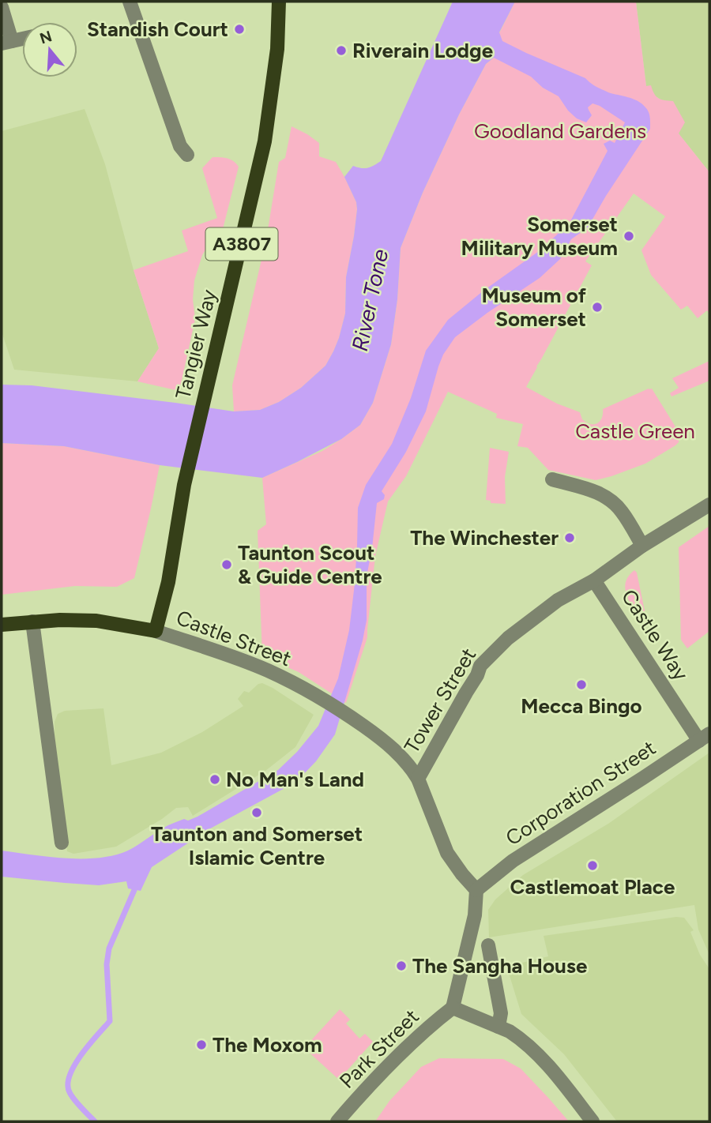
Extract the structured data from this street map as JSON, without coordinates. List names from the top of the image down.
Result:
{
  "streets": {
    "main road": ["A3807", "Tangier Way", "Castle Street"],
    "street": [
      "Castle Way",
      "Tower Street",
      "Corporation Street",
      "Park Street"
    ]
  },
  "crossings": [
    ["Tangier Way", "Castle Street"],
    ["Castle Way", "Tower Street"],
    ["Castle Way", "Corporation Street"],
    ["Castle Street", "Tower Street"],
    ["Tower Street", "Corporation Street"]
  ],
  "water": ["River Tone"],
  "parks": ["Goodland Gardens", "Castle Green"],
  "places": [
    "Standish Court",
    "Riverain Lodge",
    "Somerset Military Museum",
    "Museum of Somerset",
    "The Winchester",
    "Taunton Scout & Guide Centre",
    "Mecca Bingo",
    "No Man's Land",
    "Taunton and Somerset Islamic Centre",
    "Castlemoat Place",
    "The Sangha House",
    "The Moxom"
  ],
  "north": "top"
}
